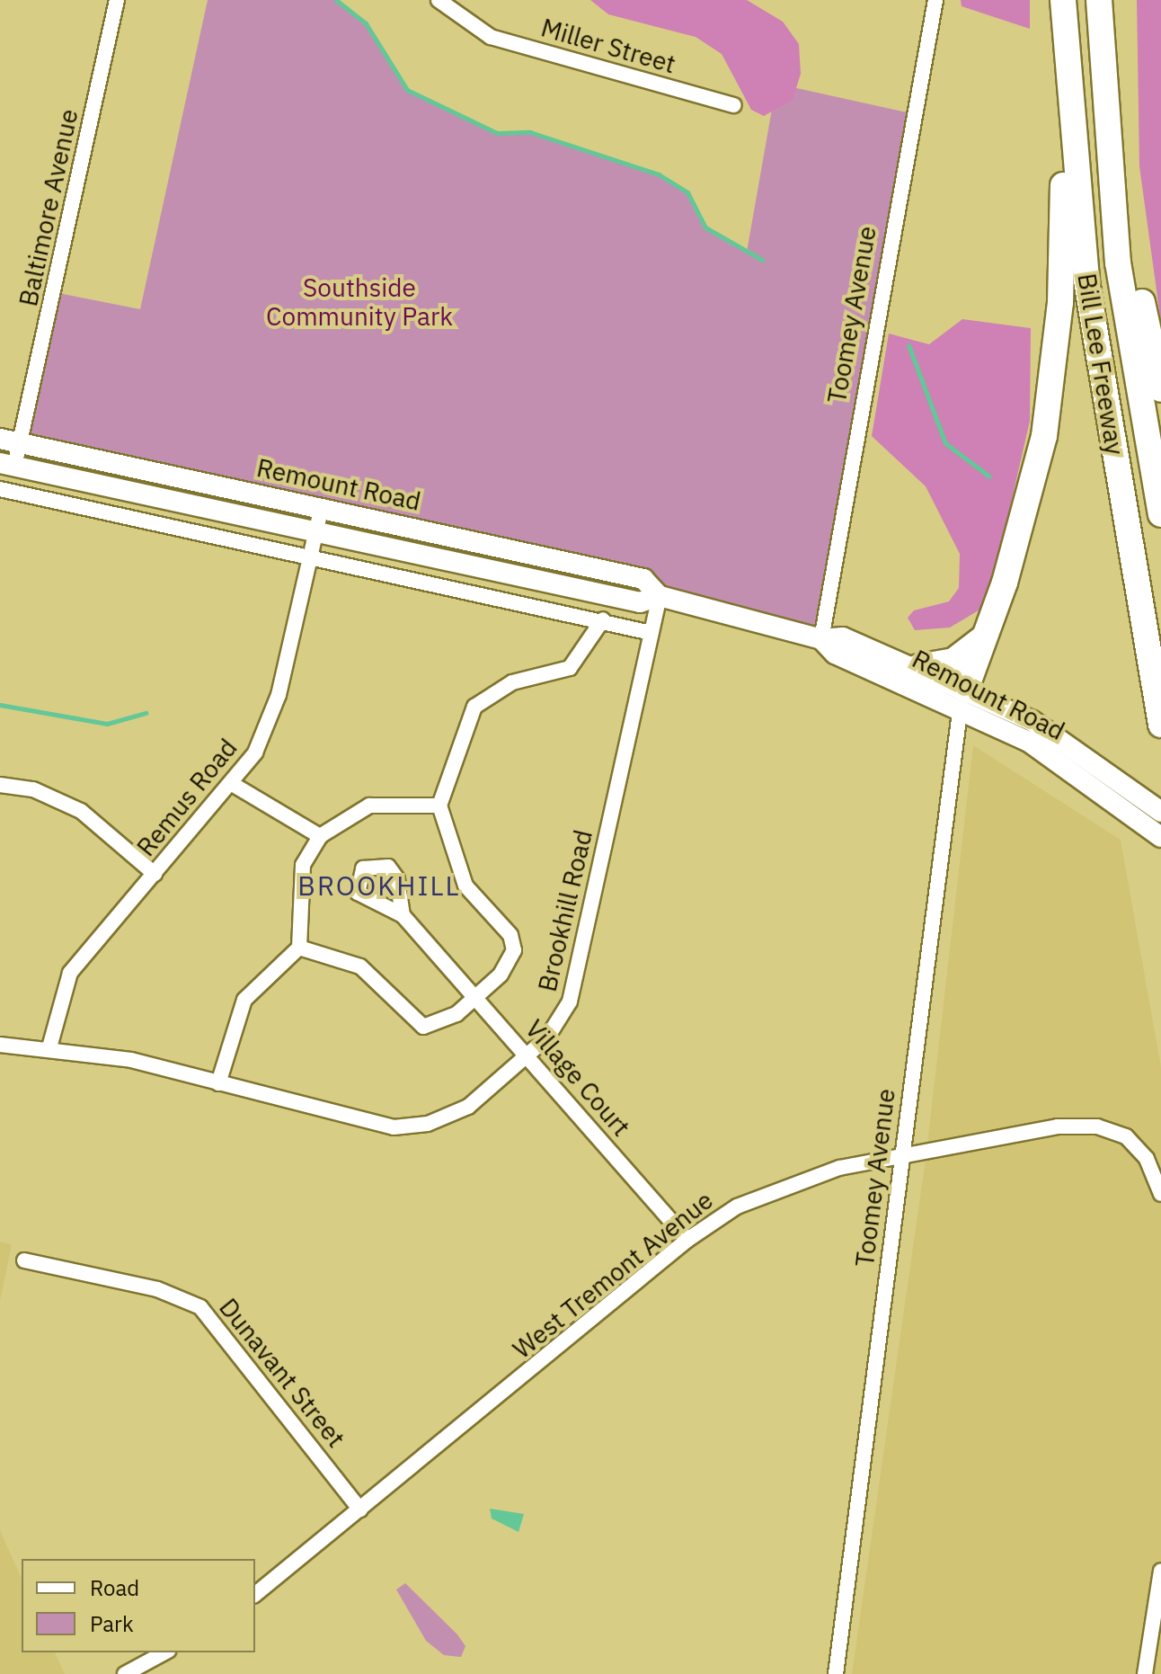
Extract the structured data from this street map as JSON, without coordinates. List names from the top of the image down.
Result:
{
  "streets": {
    "highway": ["Bill Lee Freeway"],
    "main road": ["Remount Road"],
    "street": [
      "Miller Street",
      "Baltimore Avenue",
      "Toomey Avenue",
      "Remus Road",
      "Brookhill Road",
      "Village Court",
      "West Tremont Avenue",
      "Dunavant Street"
    ]
  },
  "crossings": [
    ["Baltimore Avenue", "Remount Road"],
    ["Toomey Avenue", "Remount Road"],
    ["Toomey Avenue", "West Tremont Avenue"],
    ["Remount Road", "Remus Road"],
    ["Remount Road", "Brookhill Road"],
    ["Remus Road", "Brookhill Road"],
    ["Brookhill Road", "Village Court"],
    ["Village Court", "West Tremont Avenue"],
    ["West Tremont Avenue", "Dunavant Street"]
  ],
  "districts": ["BROOKHILL"],
  "parks": ["Southside Community Park"],
  "legend": ["Road", "Park"]
}
